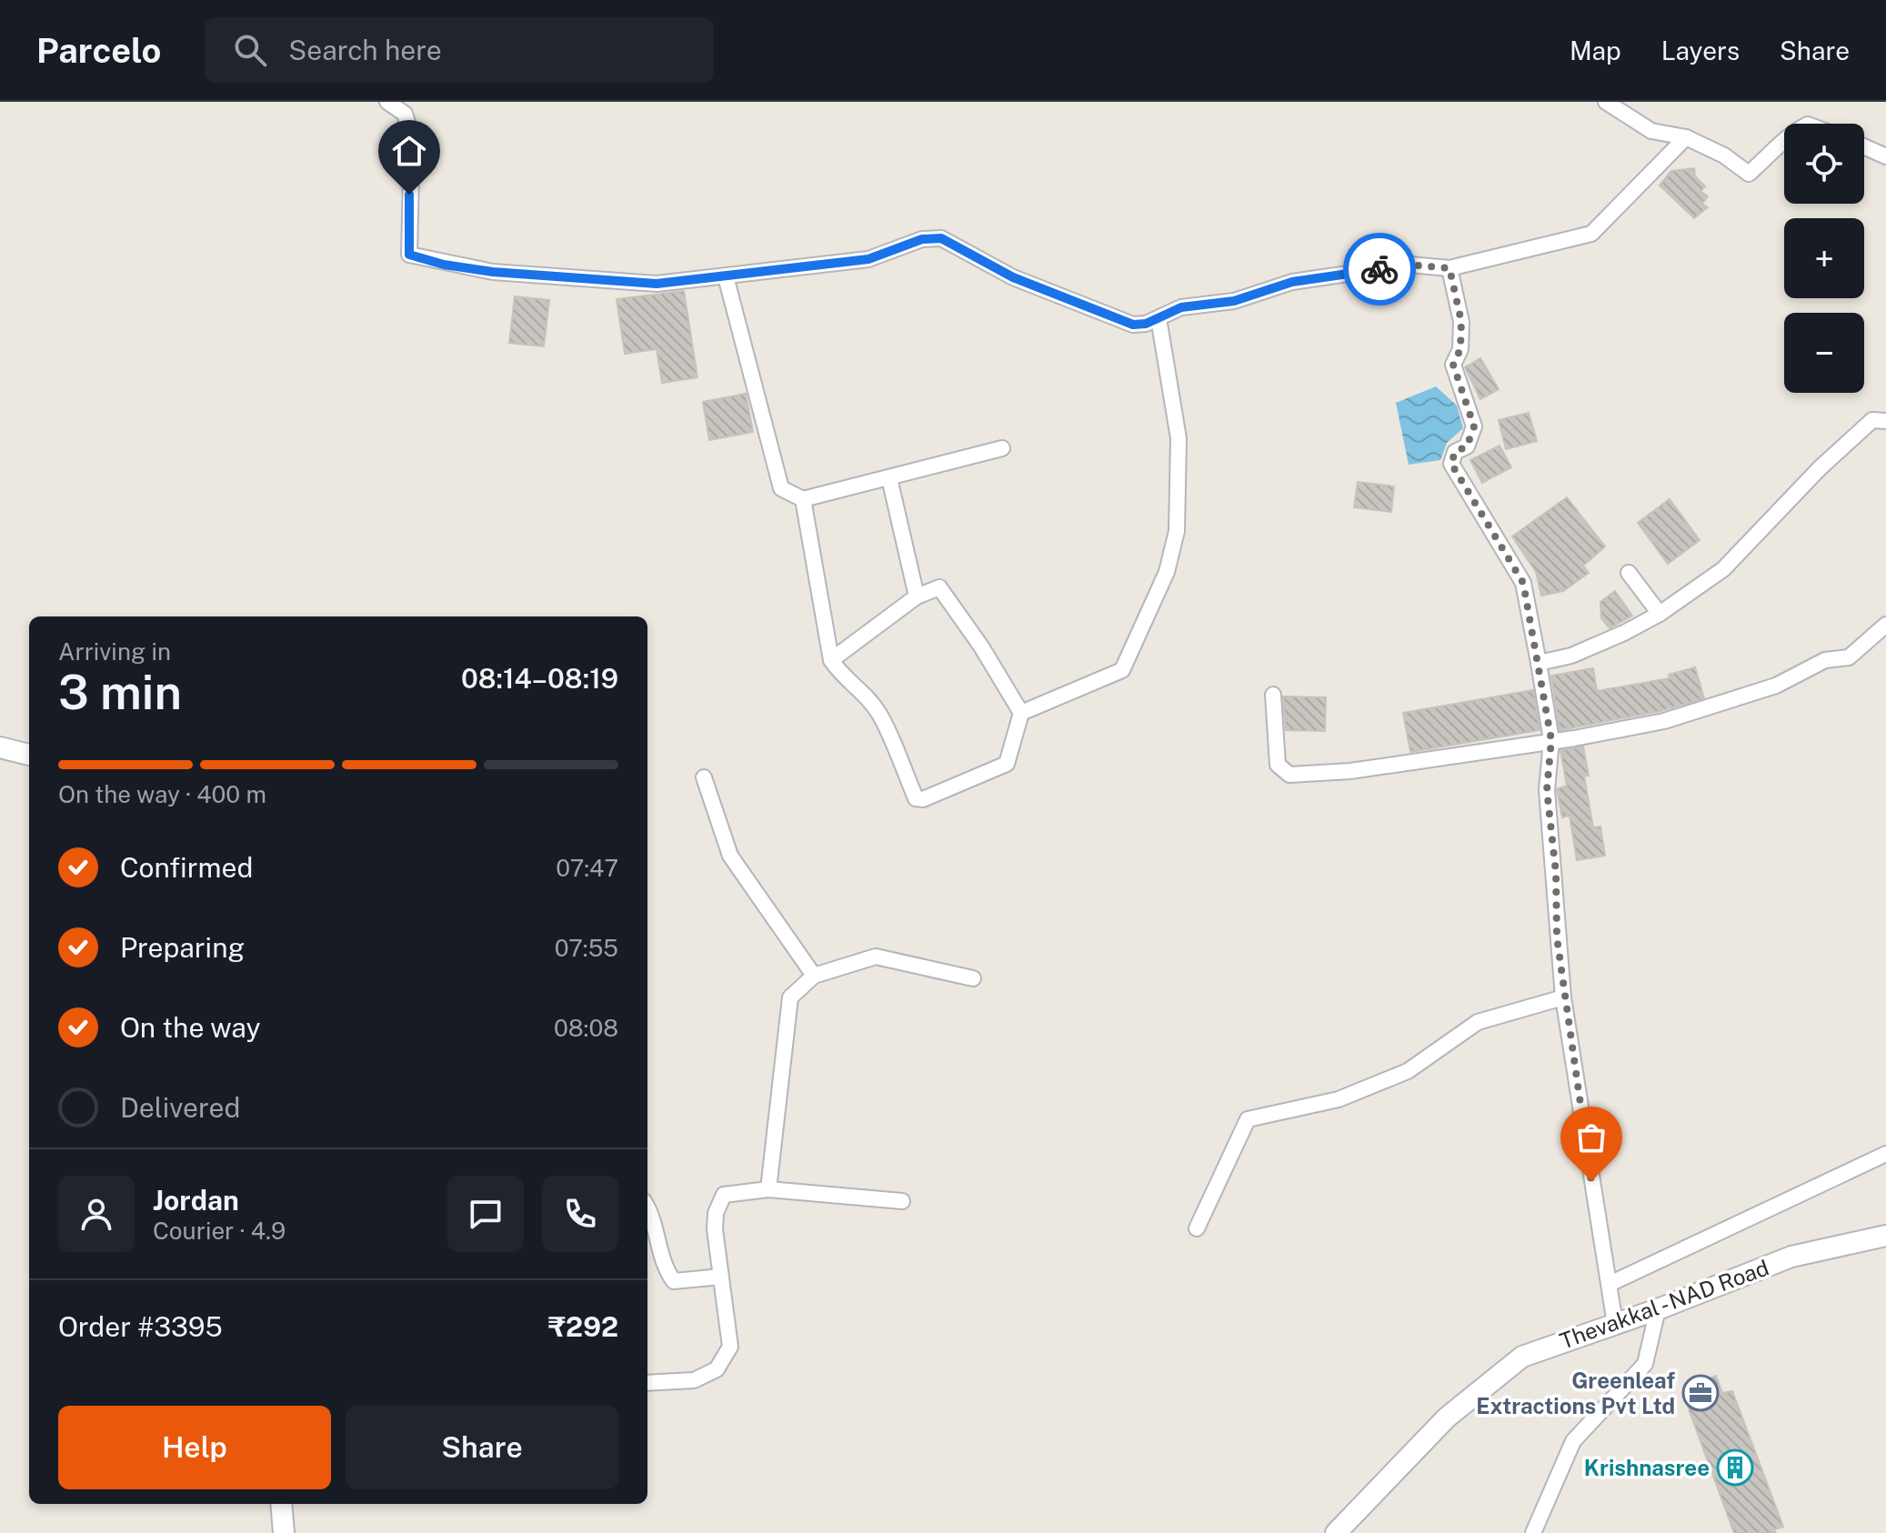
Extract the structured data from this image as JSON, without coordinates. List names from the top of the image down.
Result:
{
  "streets": {
    "main road": ["Thevakkal - NAD Road"]
  },
  "places": {
    "office": ["Greenleaf Extractions Pvt Ltd"],
    "building": ["Krishnasree"]
  },
  "page": {
    "header": "Parcelo",
    "search": "Search here",
    "nav": ["Map", "Layers", "Share"],
    "map_buttons": ["+", "−"],
    "heading": ["3 min", "Arriving in", "08:14–08:19"],
    "panel": [
      "Jordan",
      "Courier · 4.9",
      "Order #3395",
      "₹292"
    ],
    "bar": "On the way · 400 m",
    "list": [
      ["Confirmed", "07:47"],
      ["Preparing", "07:55"],
      ["On the way", "08:08"],
      "Delivered"
    ],
    "buttons": ["Help", "Share"]
  }
}
